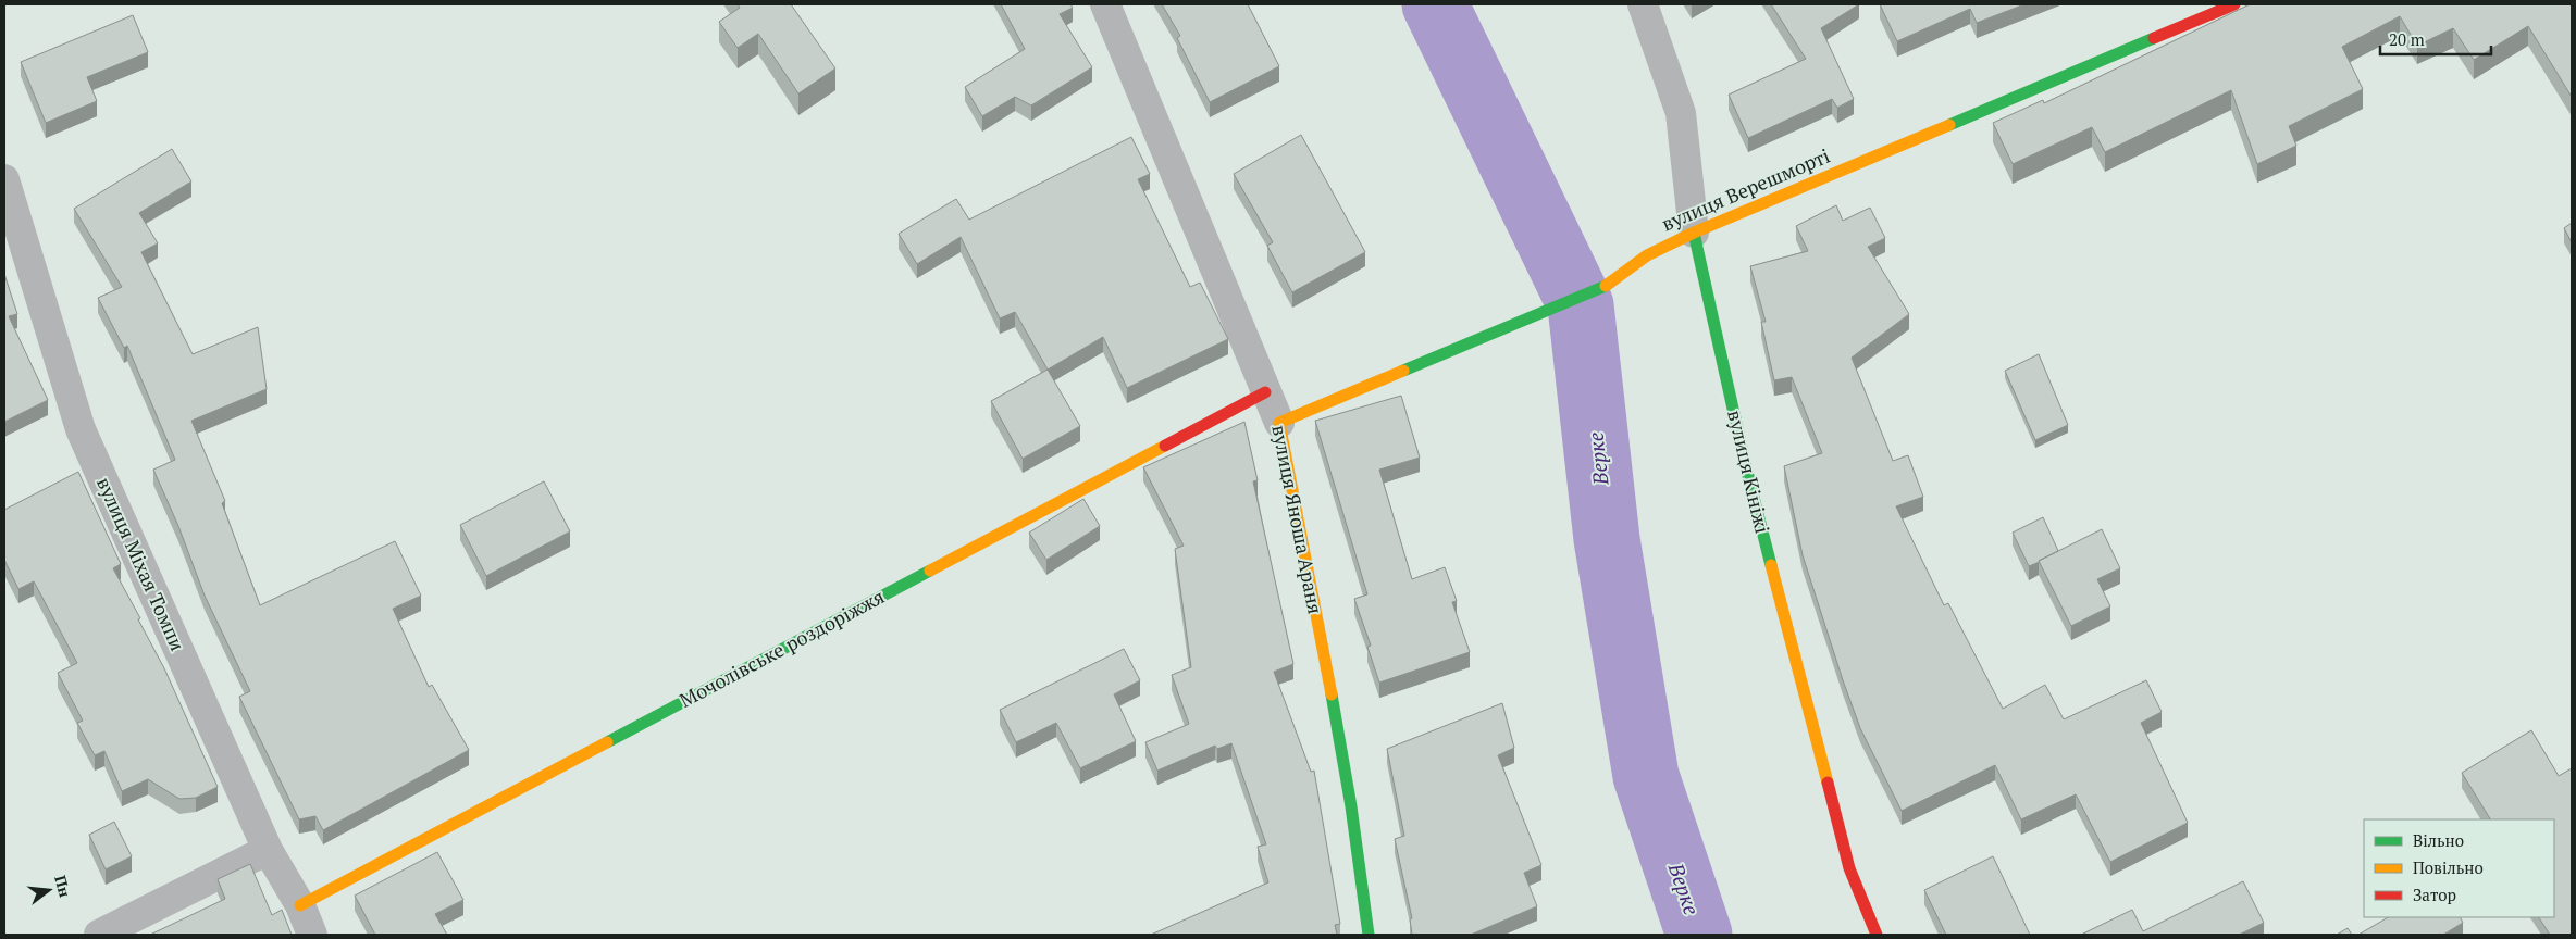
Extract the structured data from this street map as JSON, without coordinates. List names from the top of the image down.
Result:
{
  "streets": {
    "street": [
      "вулиця Верешморті",
      "вулиця Кініжі",
      "вулиця Яноша Араня",
      "вулиця Міхая Томпи",
      "Мочолівське роздоріжжя"
    ]
  },
  "crossings": [
    ["вулиця Верешморті", "вулиця Кініжі"],
    ["вулиця Верешморті", "вулиця Яноша Араня"],
    ["вулиця Яноша Араня", "Мочолівське роздоріжжя"],
    ["вулиця Міхая Томпи", "Мочолівське роздоріжжя"]
  ],
  "water": ["Верке"],
  "legend": ["Вільно", "Повільно", "Затор"],
  "scale_bar": "20 m",
  "north": "right"
}
